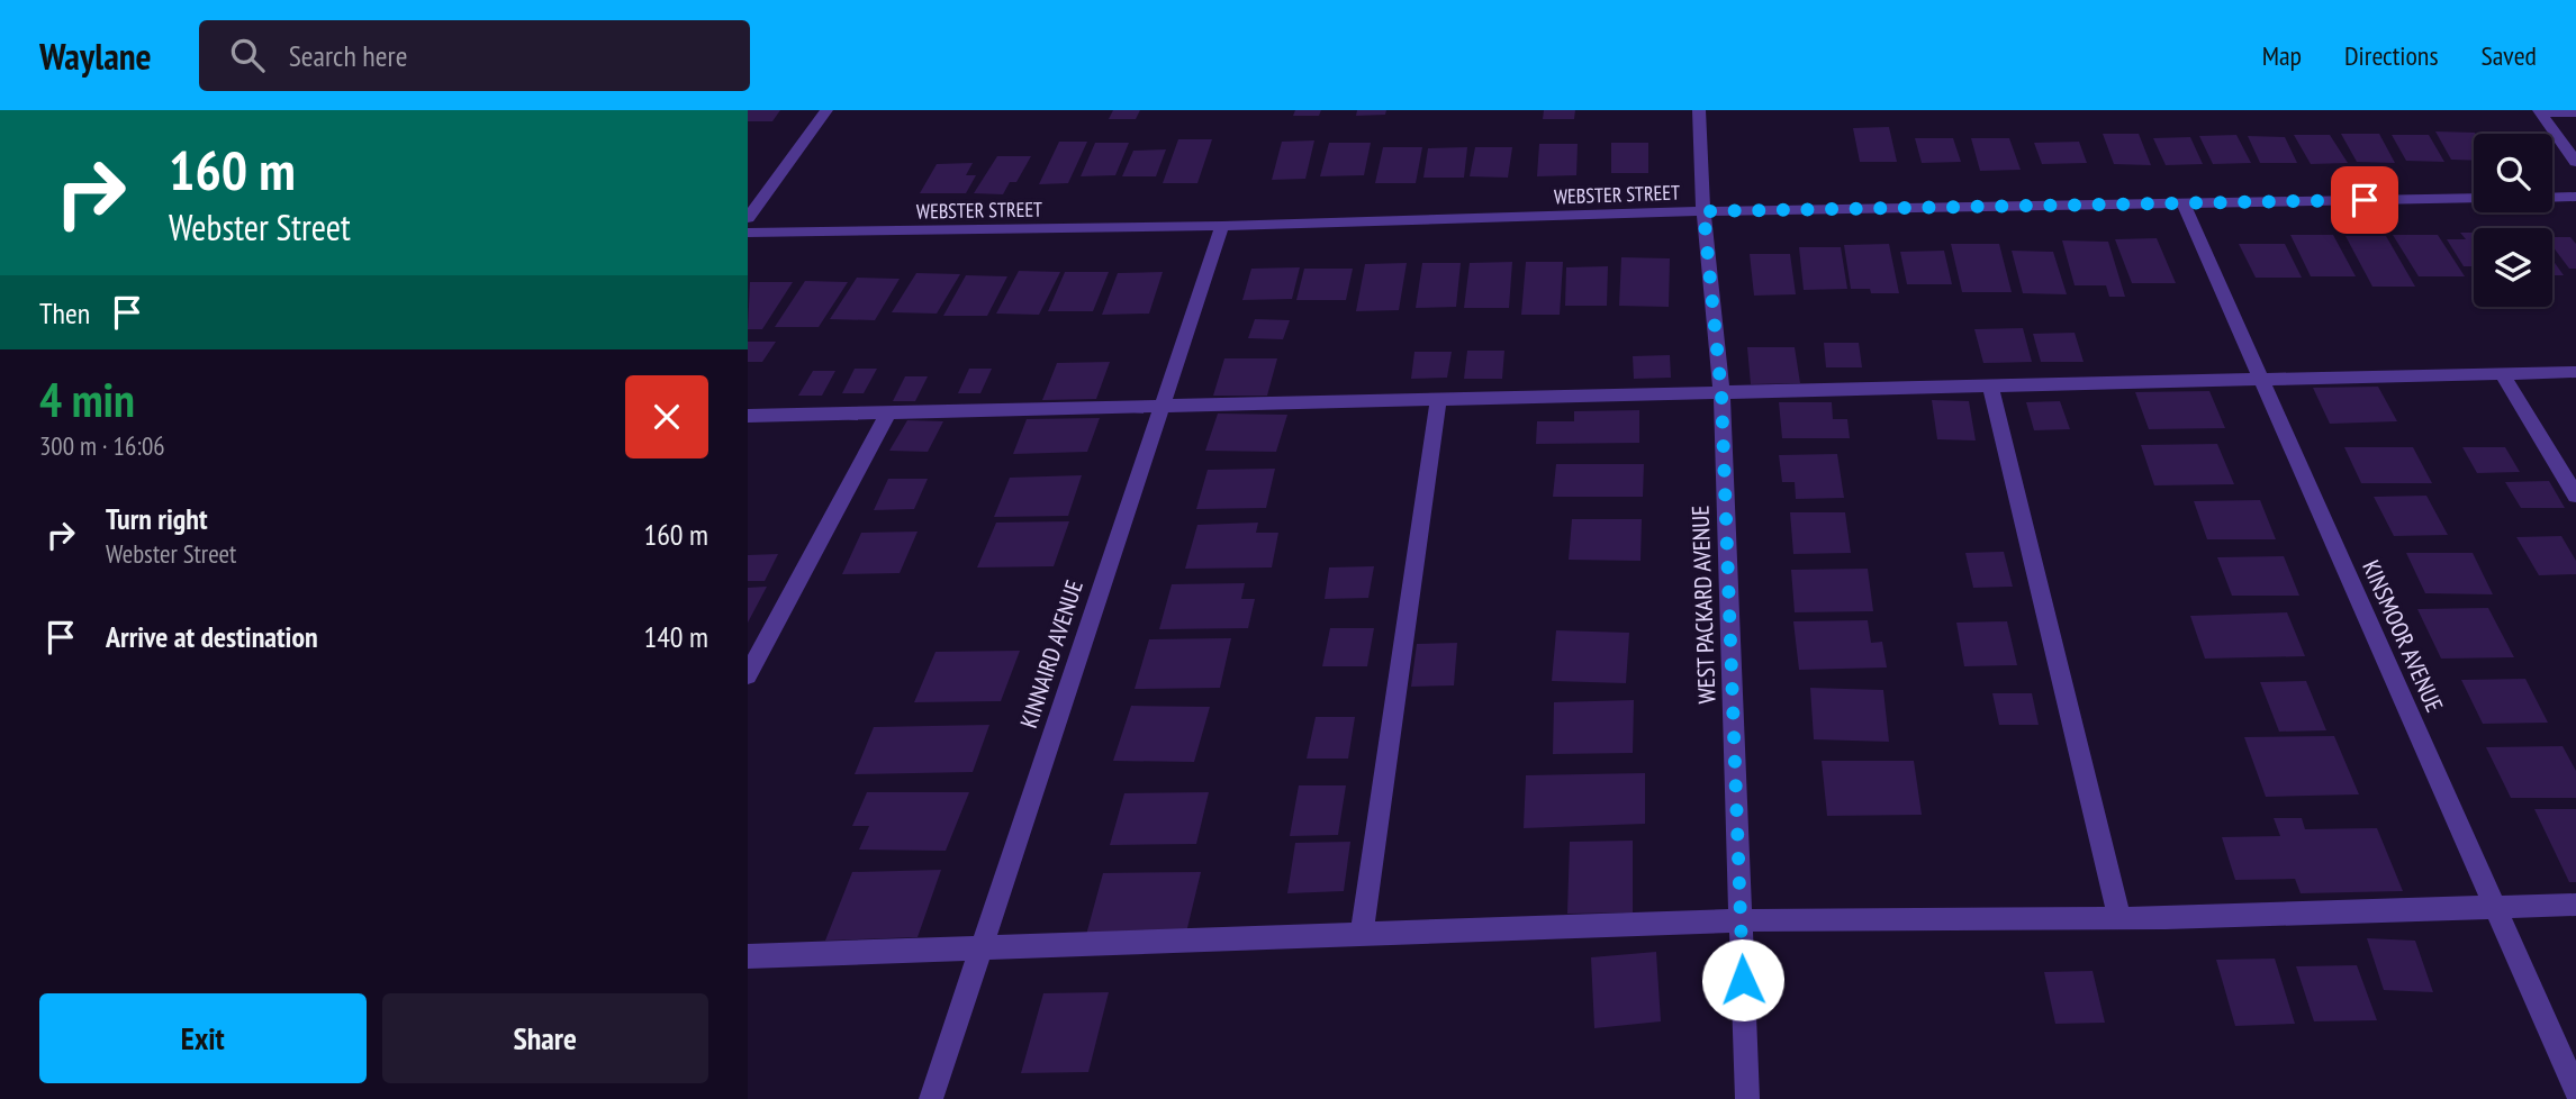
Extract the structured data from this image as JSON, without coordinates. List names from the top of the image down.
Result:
{
  "streets": {
    "street": [
      "WEBSTER STREET",
      "WEST PACKARD AVENUE",
      "KINSMOOR AVENUE",
      "KINNAIRD AVENUE"
    ]
  },
  "crossings": [
    ["WEBSTER STREET", "WEST PACKARD AVENUE"],
    ["WEBSTER STREET", "KINSMOOR AVENUE"],
    ["WEBSTER STREET", "KINNAIRD AVENUE"]
  ],
  "page": {
    "header": "Waylane",
    "search": "Search here",
    "nav": ["Map", "Directions", "Saved"],
    "turn": ["160 m", "Webster Street"],
    "then": "Then",
    "heading": ["4 min", "300 m · 16:06"],
    "list": [
      {
        "name": "Turn right",
        "note": "Webster Street",
        "value": "160 m"
      },
      {
        "name": "Arrive at destination",
        "value": "140 m"
      }
    ],
    "buttons": ["Exit", "Share"]
  }
}
